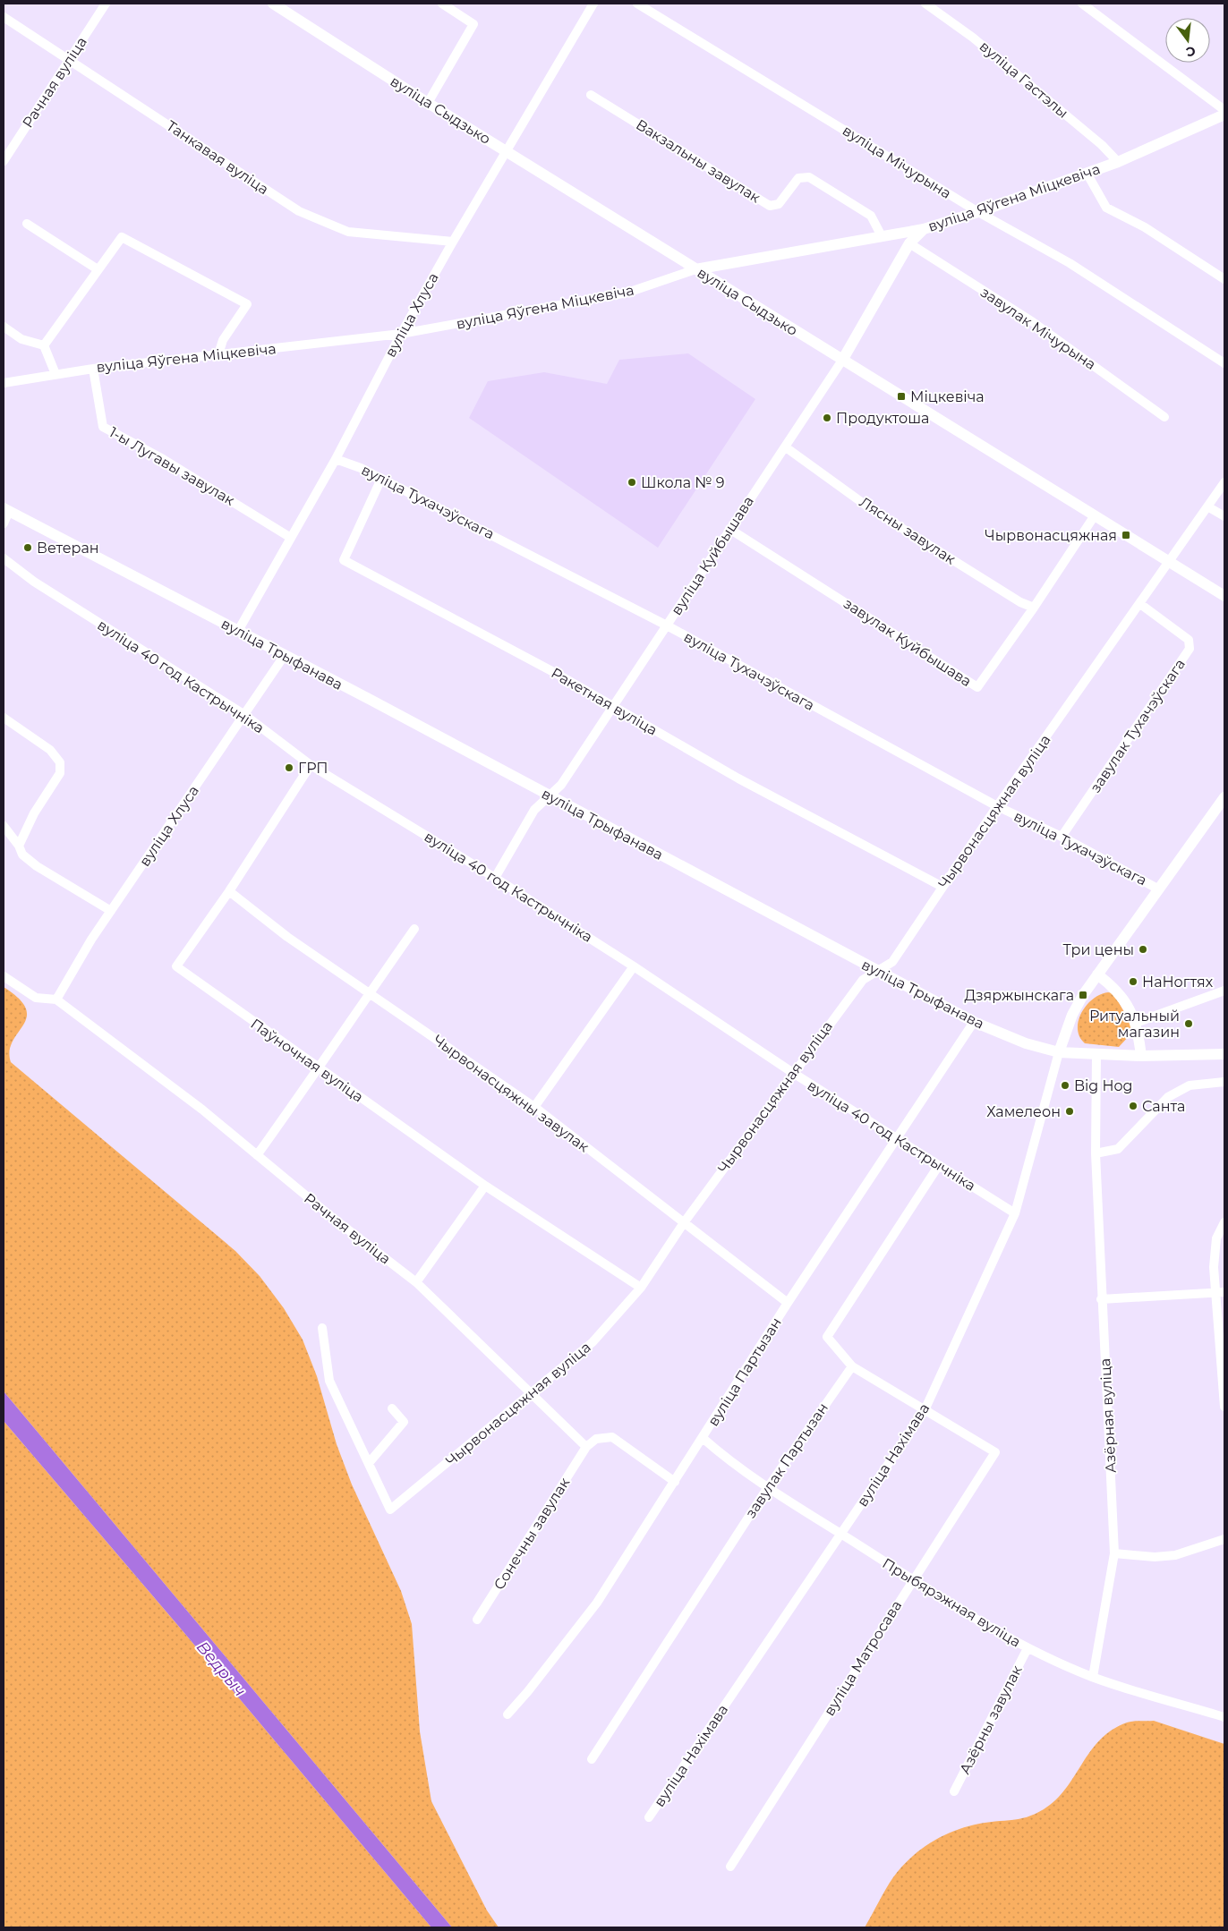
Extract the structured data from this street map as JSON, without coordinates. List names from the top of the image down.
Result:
{
  "streets": {
    "street": [
      "вуліца Гастэлы",
      "Рачная вуліца",
      "вуліца Сыдзько",
      "Танкавая вуліца",
      "Вакзальны завулак",
      "вуліца Мічурына",
      "вуліца Яўгена Міцкевіча",
      "вуліца Хлуса",
      "завулак Мічурына",
      "1-ы Лугавы завулак",
      "вуліца Тухачэўскага",
      "Лясны завулак",
      "вуліца Куйбышава",
      "завулак Куйбышава",
      "вуліца Трыфанава",
      "вуліца 40 год Кастрычніка",
      "Ракетная вуліца",
      "завулак Тухачэўскага",
      "Чырвонасцяжная вуліца",
      "Паўночная вуліца",
      "Чырвонасцяжны завулак",
      "вуліца Партызан",
      "Азёрная вуліца",
      "вуліца Нахімава",
      "завулак Партызан",
      "Сонечны завулак",
      "Прыбярэжная вуліца",
      "вуліца Матросава",
      "Азёрны завулак"
    ]
  },
  "crossings": [
    ["вуліца Гастэлы", "вуліца Яўгена Міцкевіча"],
    ["Рачная вуліца", "Танкавая вуліца"],
    ["Рачная вуліца", "вуліца Хлуса"],
    ["Рачная вуліца", "Чырвонасцяжная вуліца"],
    ["Рачная вуліца", "Сонечны завулак"],
    ["вуліца Сыдзько", "вуліца Яўгена Міцкевіча"],
    ["вуліца Сыдзько", "вуліца Хлуса"],
    ["вуліца Сыдзько", "вуліца Куйбышава"],
    ["вуліца Сыдзько", "завулак Куйбышава"],
    ["вуліца Сыдзько", "Чырвонасцяжная вуліца"],
    ["Танкавая вуліца", "вуліца Хлуса"],
    ["Вакзальны завулак", "вуліца Яўгена Міцкевіча"],
    ["вуліца Мічурына", "вуліца Яўгена Міцкевіча"],
    ["вуліца Яўгена Міцкевіча", "вуліца Хлуса"],
    ["вуліца Яўгена Міцкевіча", "1-ы Лугавы завулак"],
    ["вуліца Яўгена Міцкевіча", "вуліца Куйбышава"],
    ["вуліца Хлуса", "1-ы Лугавы завулак"],
    ["вуліца Хлуса", "вуліца Тухачэўскага"],
    ["вуліца Хлуса", "вуліца Трыфанава"],
    ["вуліца Хлуса", "вуліца 40 год Кастрычніка"],
    ["завулак Мічурына", "вуліца Куйбышава"],
    ["вуліца Тухачэўскага", "вуліца Куйбышава"],
    ["вуліца Тухачэўскага", "Ракетная вуліца"],
    ["вуліца Тухачэўскага", "завулак Тухачэўскага"],
    ["вуліца Тухачэўскага", "Чырвонасцяжная вуліца"],
    ["Лясны завулак", "вуліца Куйбышава"],
    ["Лясны завулак", "завулак Куйбышава"],
    ["вуліца Куйбышава", "завулак Куйбышава"],
    ["вуліца Куйбышава", "вуліца Трыфанава"],
    ["вуліца Куйбышава", "вуліца 40 год Кастрычніка"],
    ["вуліца Куйбышава", "Ракетная вуліца"],
    ["вуліца Трыфанава", "Чырвонасцяжная вуліца"],
    ["вуліца Трыфанава", "вуліца Партызан"],
    ["вуліца Трыфанава", "Азёрная вуліца"],
    ["вуліца Трыфанава", "вуліца Нахімава"],
    ["вуліца 40 год Кастрычніка", "Чырвонасцяжная вуліца"],
    ["вуліца 40 год Кастрычніка", "Паўночная вуліца"],
    ["вуліца 40 год Кастрычніка", "вуліца Партызан"],
    ["вуліца 40 год Кастрычніка", "вуліца Нахімава"],
    ["Ракетная вуліца", "Чырвонасцяжная вуліца"],
    ["завулак Тухачэўскага", "Чырвонасцяжная вуліца"],
    ["Чырвонасцяжная вуліца", "Паўночная вуліца"],
    ["Чырвонасцяжная вуліца", "Чырвонасцяжны завулак"],
    ["Паўночная вуліца", "Чырвонасцяжны завулак"],
    ["Чырвонасцяжны завулак", "вуліца Партызан"],
    ["вуліца Партызан", "Прыбярэжная вуліца"],
    ["Азёрная вуліца", "Прыбярэжная вуліца"],
    ["вуліца Нахімава", "Прыбярэжная вуліца"],
    ["вуліца Нахімава", "вуліца Матросава"],
    ["завулак Партызан", "Прыбярэжная вуліца"],
    ["Прыбярэжная вуліца", "вуліца Матросава"],
    ["Прыбярэжная вуліца", "Азёрны завулак"]
  ],
  "water": ["Ведрыч"],
  "places": {
    "transit": ["Міцкевіча", "Чырвонасцяжная", "Дзяржынскага"],
    "other": [
      "Продуктоша",
      "Школа № 9",
      "Ветеран",
      "ГРП",
      "Три цены",
      "НаНогтях",
      "Ритуальный магазин",
      "Big Hog",
      "Санта",
      "Хамелеон"
    ]
  },
  "north": "bottom"
}
